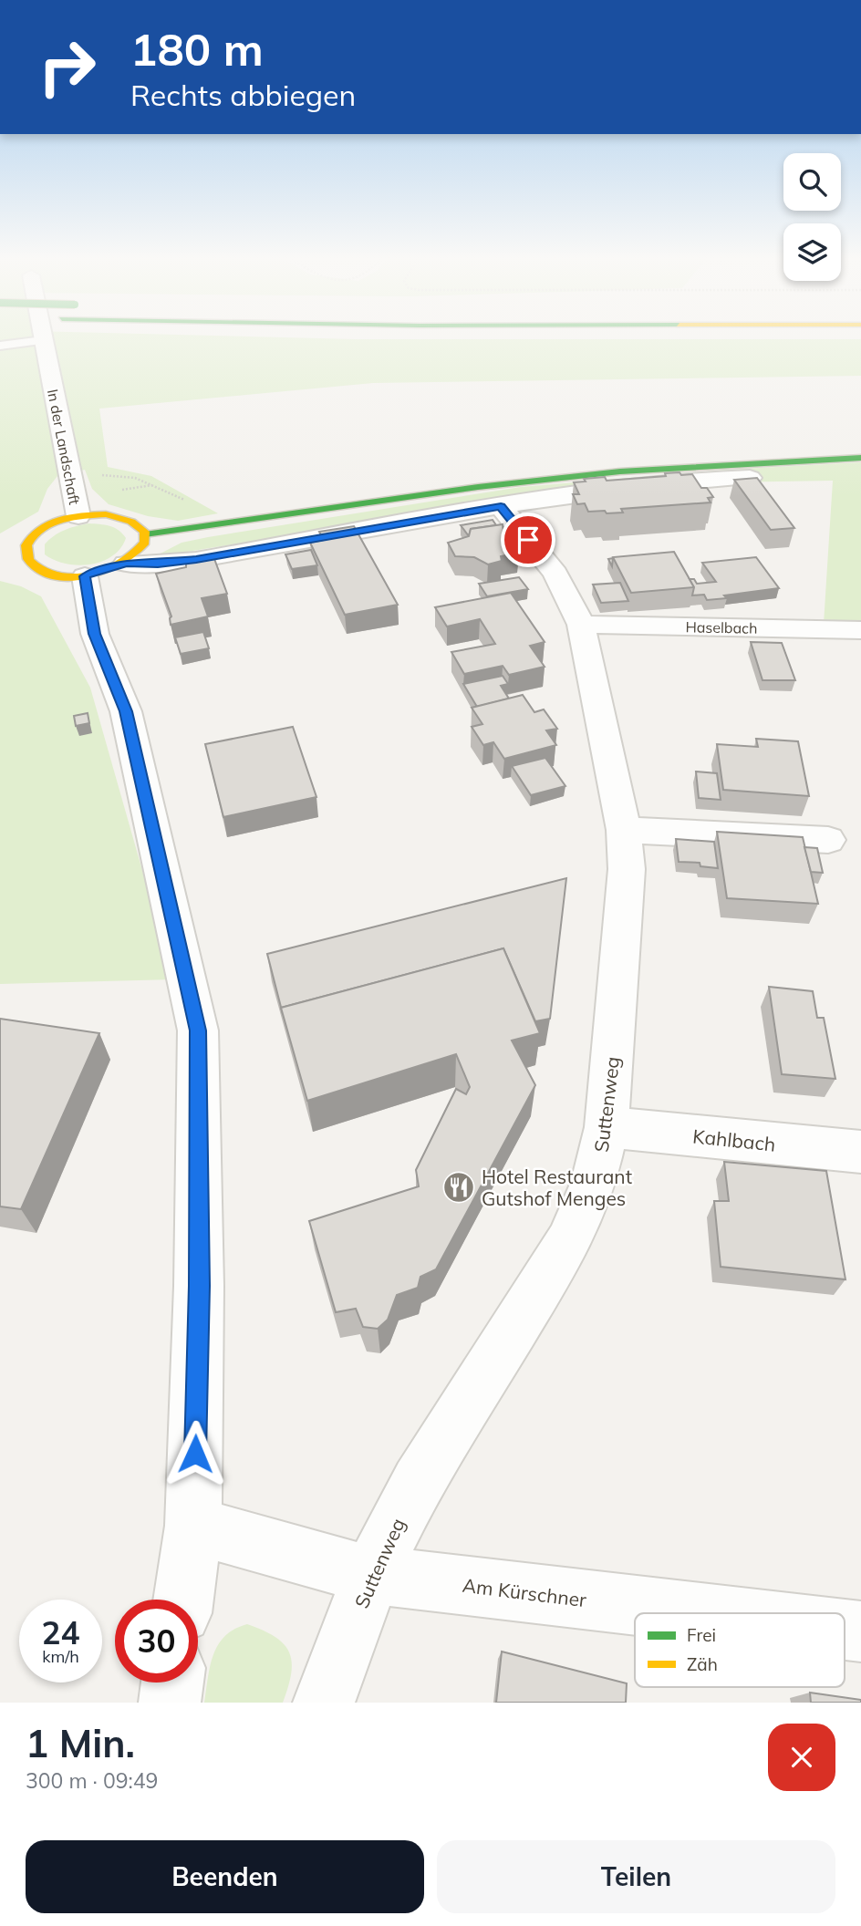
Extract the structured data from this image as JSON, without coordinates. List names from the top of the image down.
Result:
{
  "streets": {
    "street": [
      "In der Landschaft",
      "Haselbach",
      "Suttenweg",
      "Kahlbach",
      "Am Kürschner"
    ]
  },
  "crossings": [
    ["Haselbach", "Suttenweg"],
    ["Suttenweg", "Kahlbach"],
    ["Suttenweg", "Am Kürschner"]
  ],
  "places": {
    "restaurant": ["Hotel Restaurant Gutshof Menges"]
  },
  "legend": ["Frei", "Zäh"],
  "page": {
    "turn": ["180 m", "Rechts abbiegen"],
    "speed": "24 km/h",
    "limit": "30",
    "heading": ["1 Min.", "300 m · 09:49"],
    "buttons": ["Beenden", "Teilen"]
  }
}
